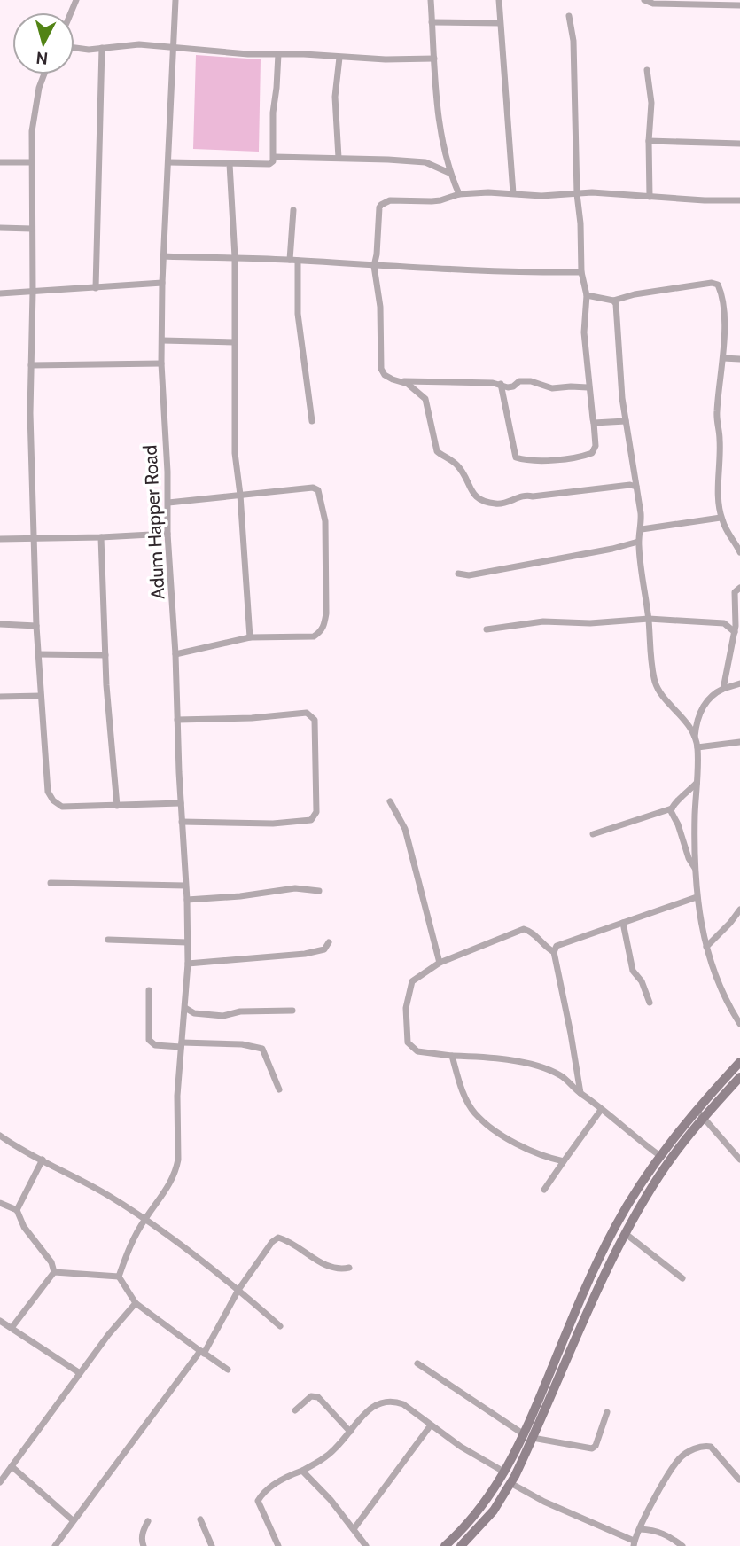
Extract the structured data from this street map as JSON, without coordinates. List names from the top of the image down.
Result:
{
  "streets": {
    "street": ["Adum Happer Road"]
  },
  "north": "bottom"
}
